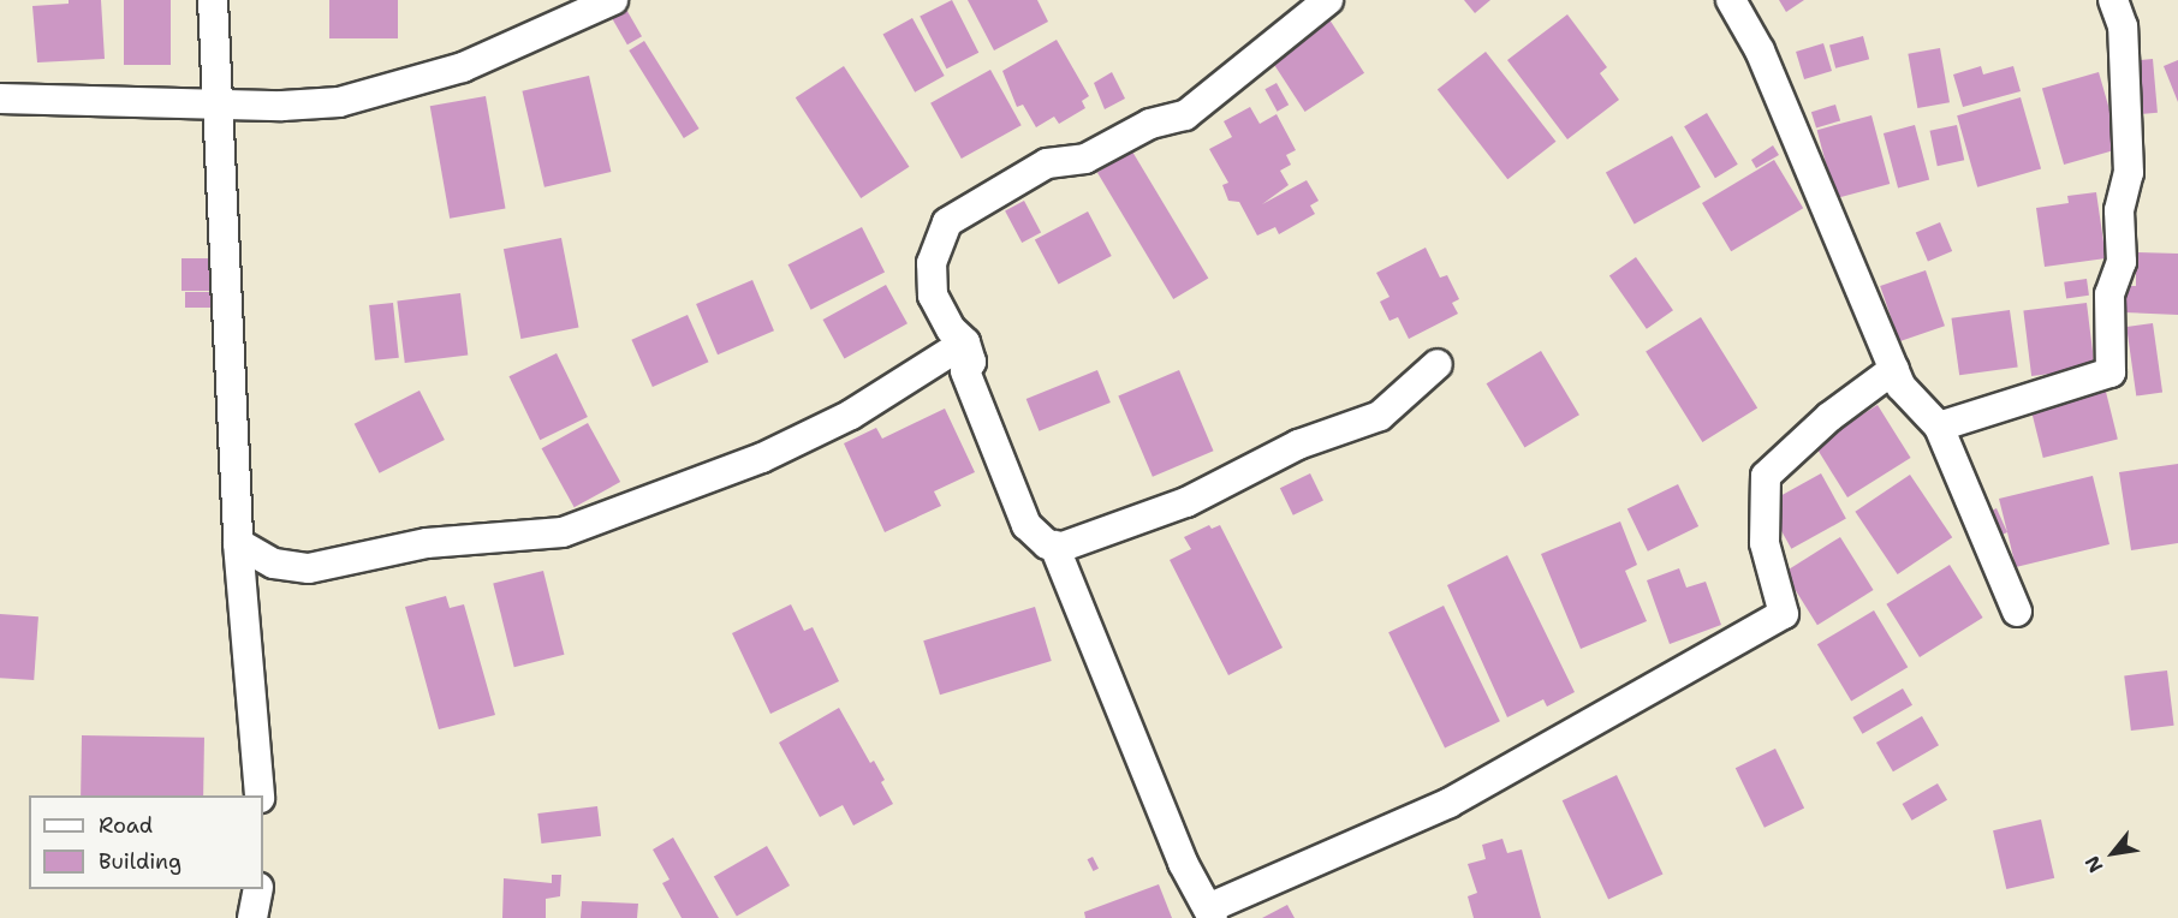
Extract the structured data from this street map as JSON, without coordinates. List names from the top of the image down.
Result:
{
  "legend": ["Road", "Building"],
  "north": "bottom left"
}
